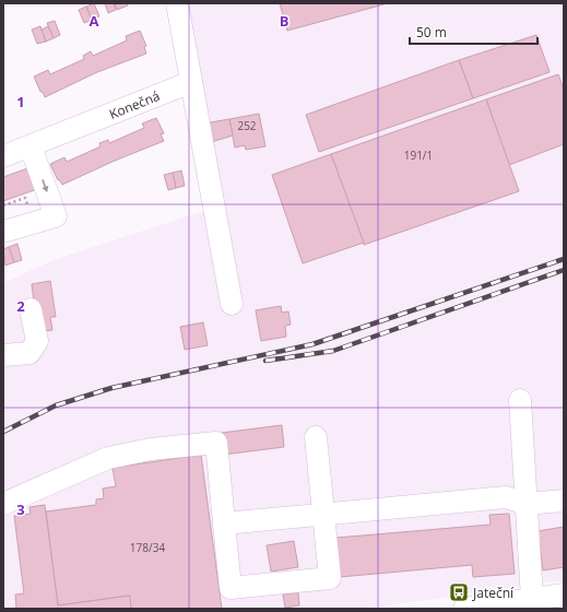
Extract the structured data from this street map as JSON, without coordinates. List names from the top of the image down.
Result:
{
  "streets": {
    "street": ["Konečná"]
  },
  "places": {
    "bus stop": ["Jateční"]
  },
  "house_numbers": ["252", "191/1", "178/34"],
  "scale_bar": "50 m",
  "grid": {
    "columns": ["A", "B"],
    "rows": ["1", "2", "3"]
  }
}
